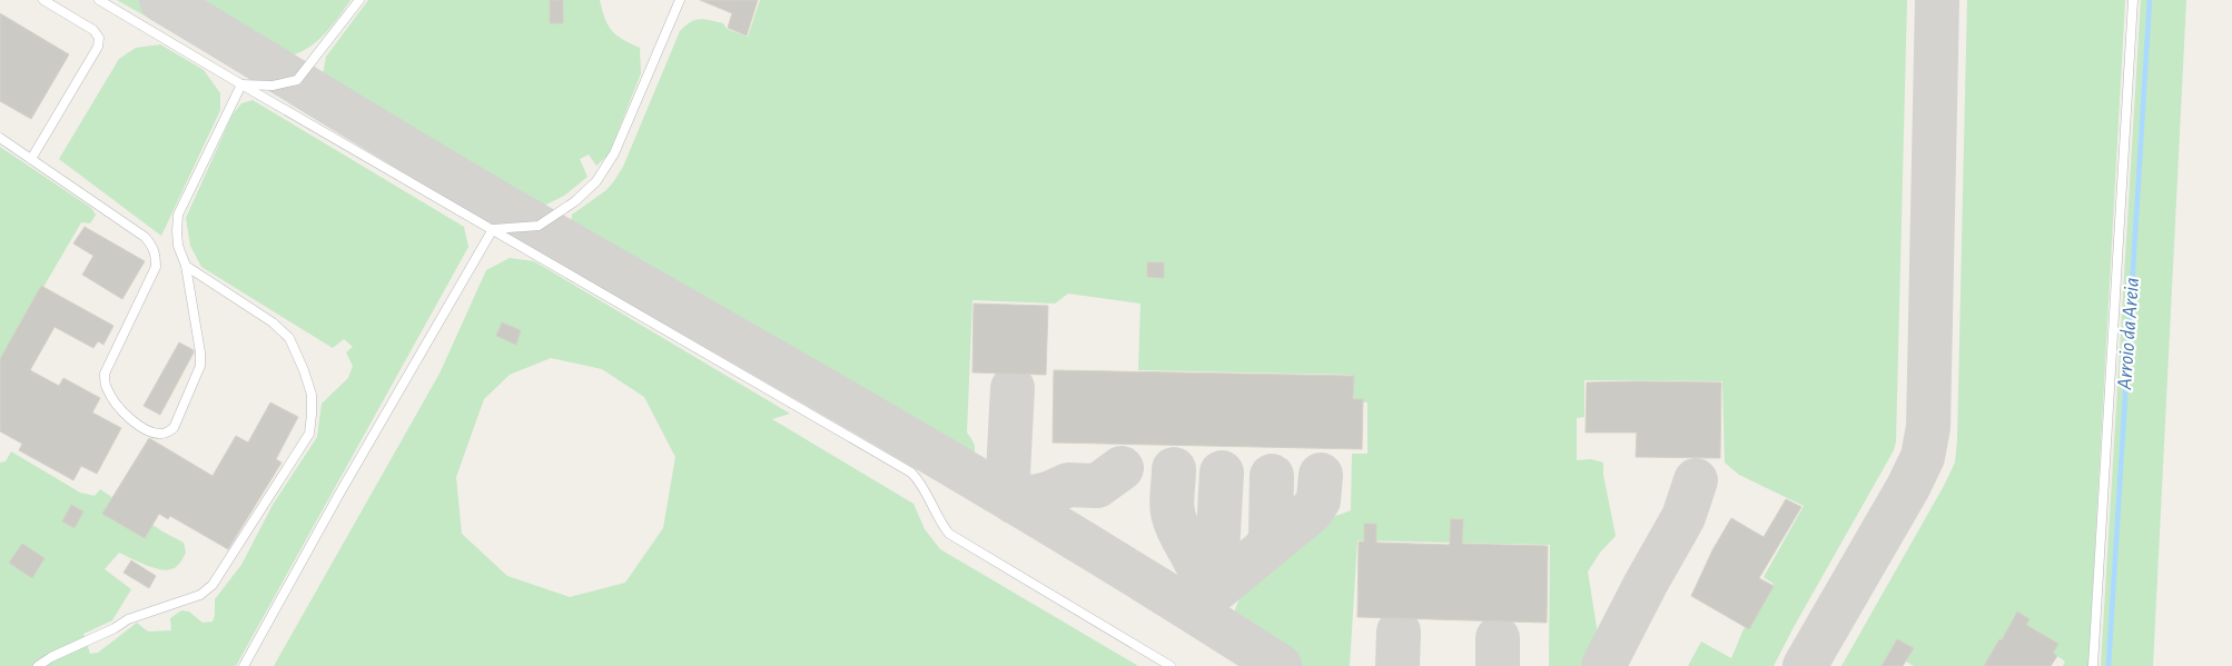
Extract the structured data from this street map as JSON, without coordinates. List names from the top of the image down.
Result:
{
  "water": ["Arroio da Areia"]
}
